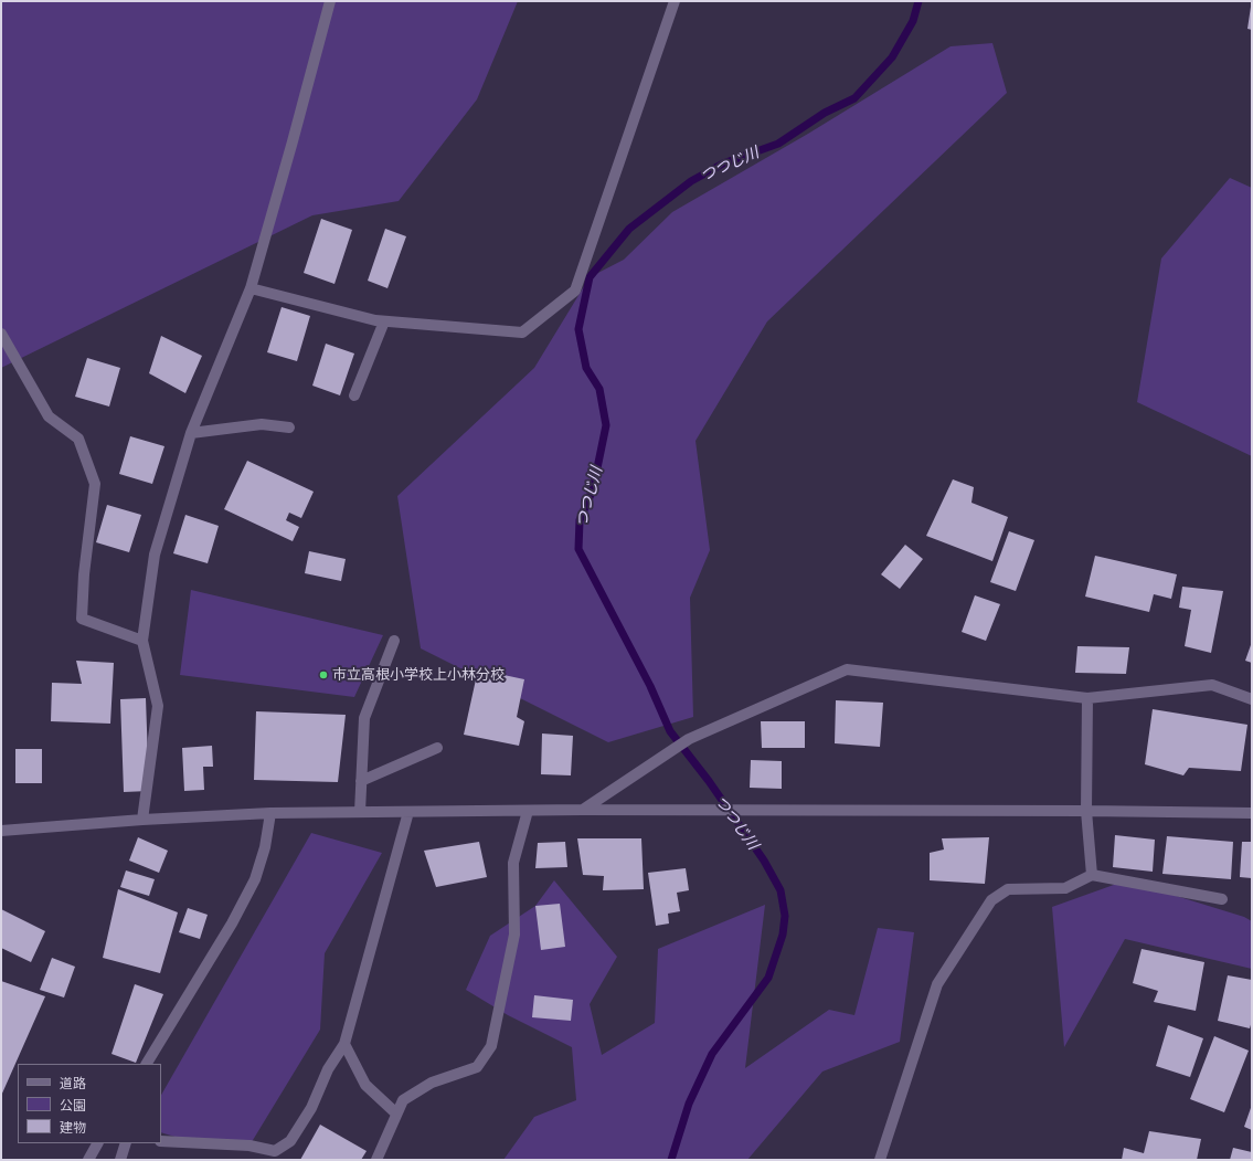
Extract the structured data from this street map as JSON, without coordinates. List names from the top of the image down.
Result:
{
  "water": ["つつじ川"],
  "places": ["市立高根小学校上小林分校"],
  "legend": ["道路", "公園", "建物"]
}
